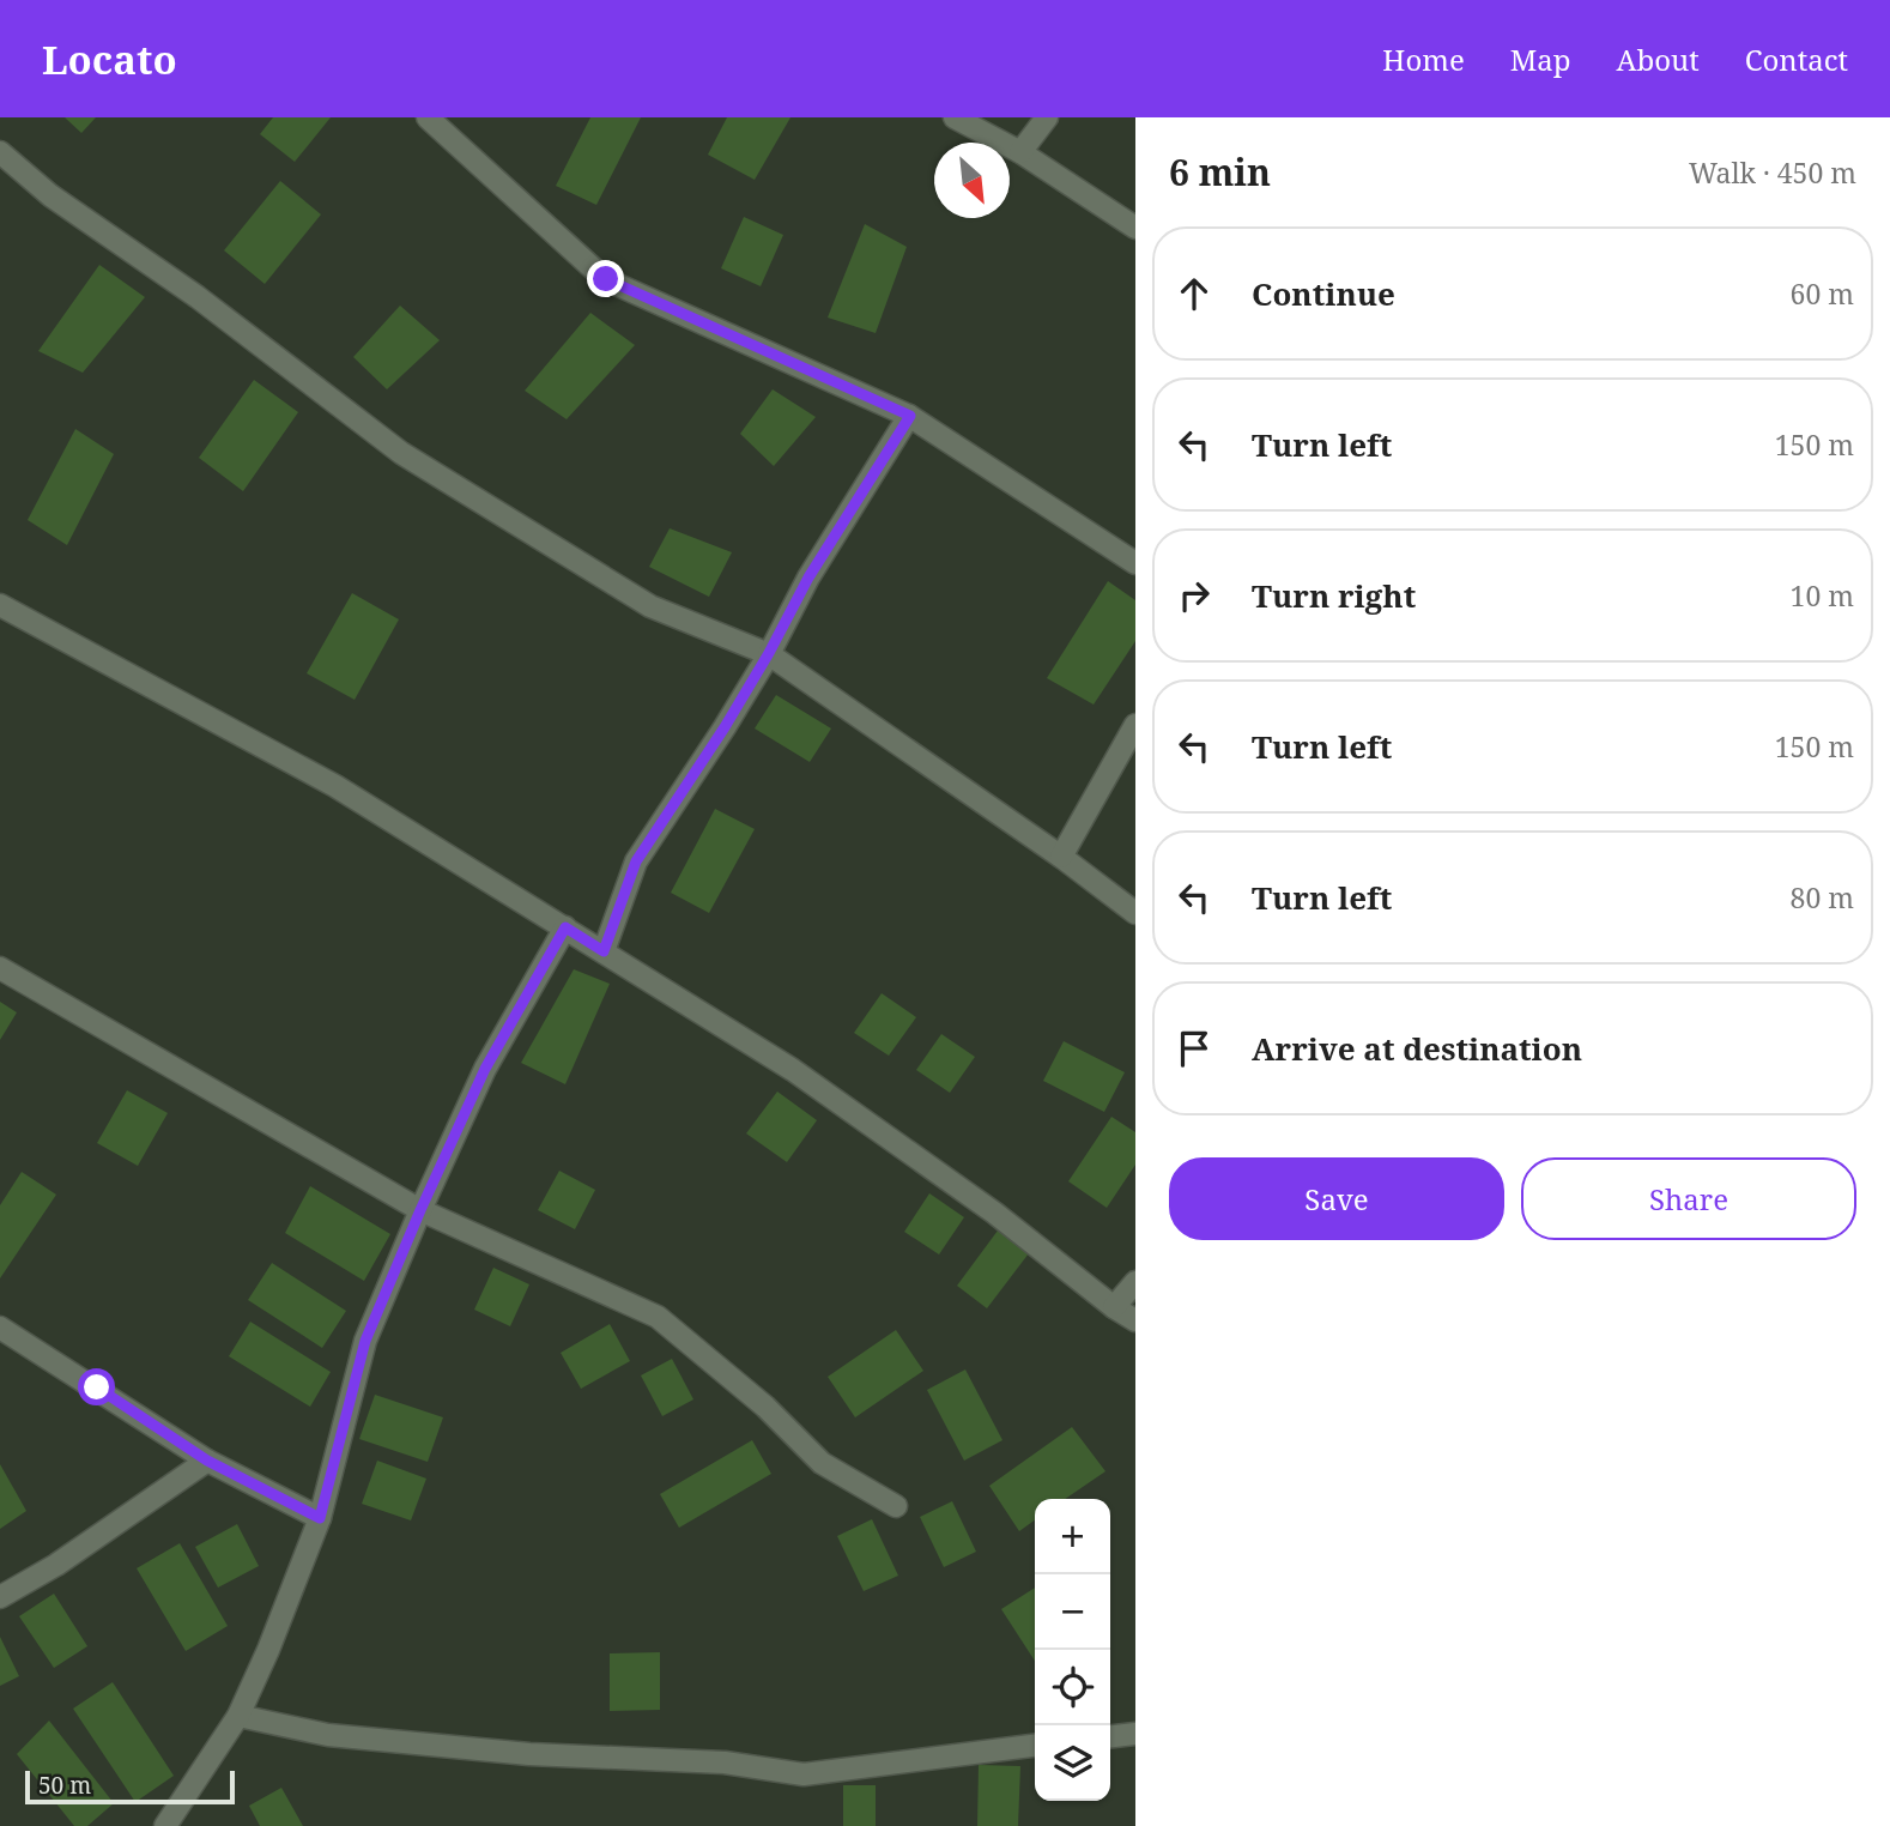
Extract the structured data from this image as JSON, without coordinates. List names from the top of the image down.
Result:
{
  "scale_bar": "50 m",
  "north": "bottom right",
  "page": {
    "header": "Locato",
    "nav": [
      "Home",
      "Map",
      "About",
      "Contact"
    ],
    "heading": ["6 min", "Walk · 450 m"],
    "list": [
      ["Continue", "60 m"],
      ["Turn left", "150 m"],
      ["Turn right", "10 m"],
      ["Turn left", "150 m"],
      ["Turn left", "80 m"],
      "Arrive at destination"
    ],
    "buttons": ["Save", "Share"],
    "map_buttons": ["+", "−"],
    "scale": "50 m"
  }
}
